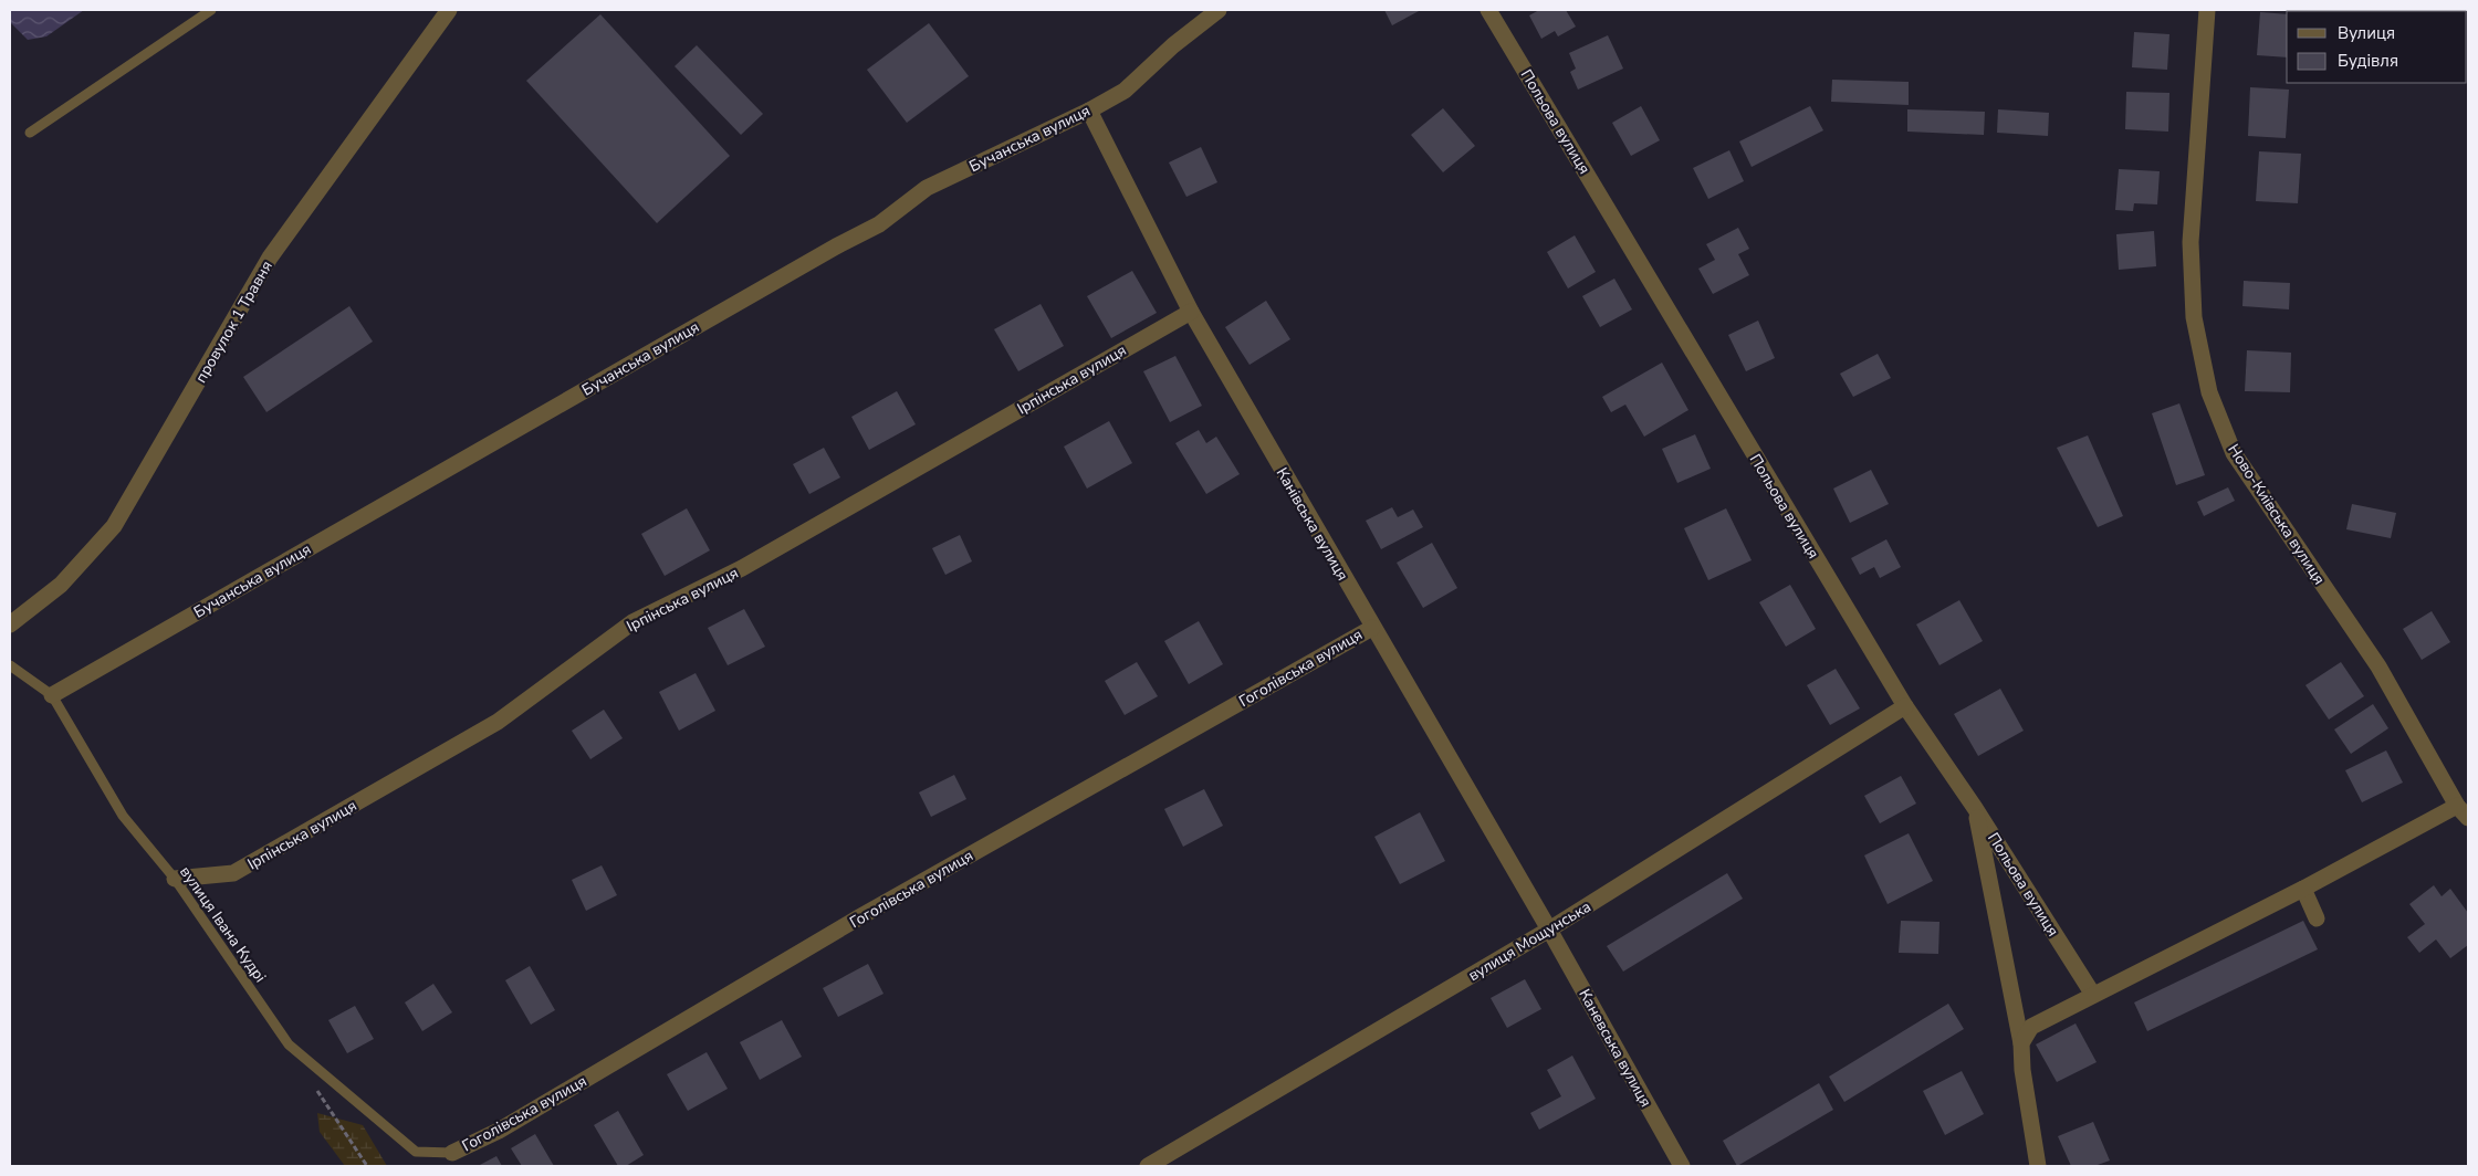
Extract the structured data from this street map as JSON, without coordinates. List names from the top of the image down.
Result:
{
  "streets": {
    "street": [
      "Польова вулиця",
      "Бучанська вулиця",
      "провулок 1 Травня",
      "Ірпінська вулиця",
      "Ново-Київська вулиця",
      "Канівська вулиця",
      "Гоголівська вулиця",
      "вулиця Мощунська",
      "Каневська вулиця"
    ],
    "lane": ["вулиця Івана Кудрі"]
  },
  "crossings": [
    ["Польова вулиця", "вулиця Мощунська"],
    ["Бучанська вулиця", "Канівська вулиця"],
    ["Бучанська вулиця", "вулиця Івана Кудрі"],
    ["Ірпінська вулиця", "Канівська вулиця"],
    ["Ірпінська вулиця", "вулиця Івана Кудрі"],
    ["Канівська вулиця", "Гоголівська вулиця"],
    ["Канівська вулиця", "вулиця Мощунська"],
    ["Канівська вулиця", "Каневська вулиця"],
    ["Гоголівська вулиця", "вулиця Івана Кудрі"],
    ["вулиця Мощунська", "Каневська вулиця"]
  ],
  "legend": ["Вулиця", "Будівля"]
}
